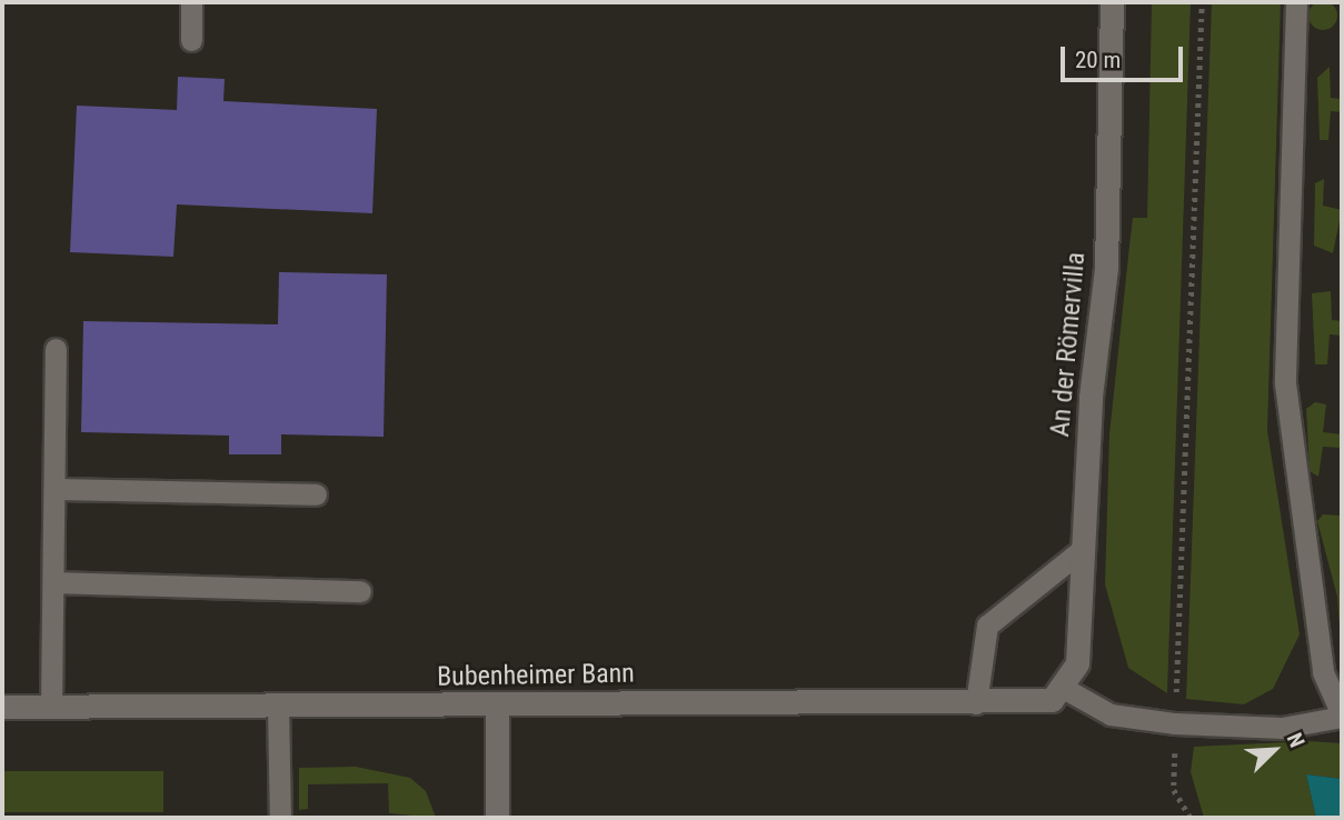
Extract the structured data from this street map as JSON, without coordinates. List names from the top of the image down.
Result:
{
  "streets": {
    "street": ["An der Römervilla", "Bubenheimer Bann"]
  },
  "crossings": [
    ["An der Römervilla", "Bubenheimer Bann"]
  ],
  "scale_bar": "20 m",
  "north": "top right"
}
